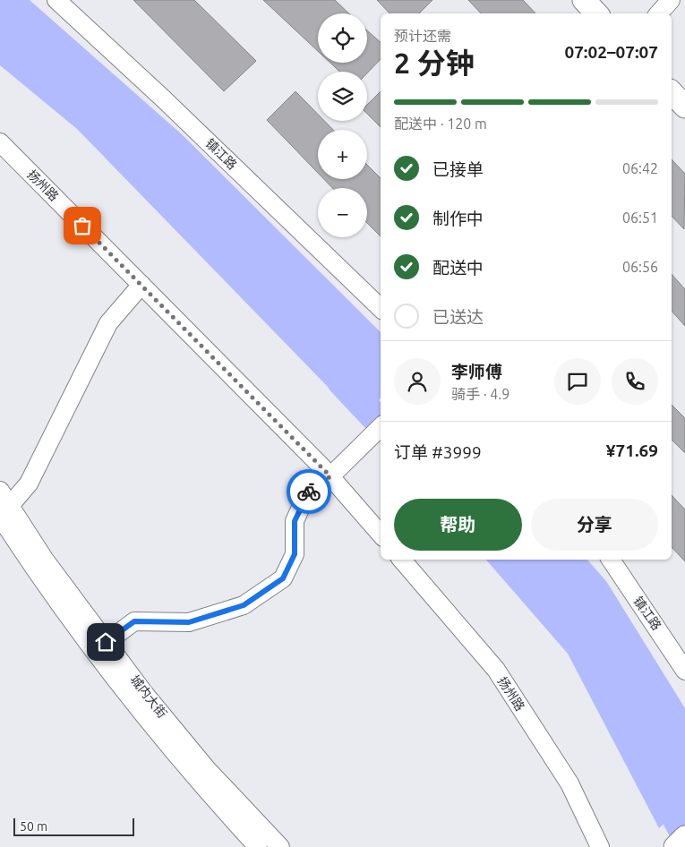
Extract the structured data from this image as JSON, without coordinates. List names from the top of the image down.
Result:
{
  "streets": {
    "street": ["镇江路", "扬州路", "城内大街"]
  },
  "scale_bar": "50 m",
  "page": {
    "map_buttons": ["+", "−"],
    "heading": ["2 分钟", "预计还需", "07:02–07:07"],
    "panel": [
      "李师傅",
      "骑手 · 4.9",
      "订单 #3999",
      "¥71.69"
    ],
    "bar": "配送中 · 120 m",
    "list": [
      ["已接单", "06:42"],
      ["制作中", "06:51"],
      ["配送中", "06:56"],
      "已送达"
    ],
    "buttons": ["帮助", "分享"],
    "scale": "50 m"
  }
}
